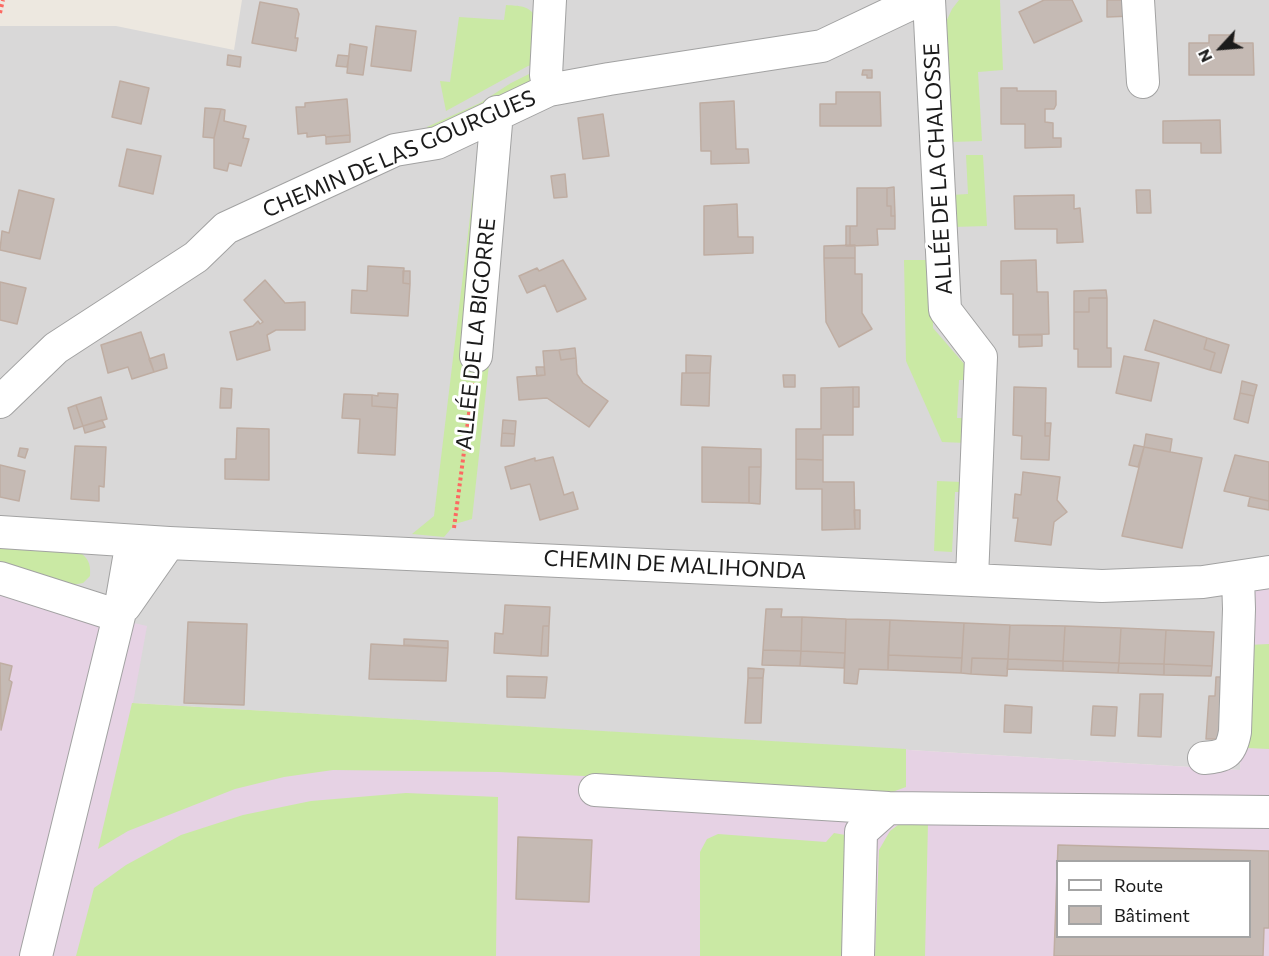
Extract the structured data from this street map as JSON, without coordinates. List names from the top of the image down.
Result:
{
  "streets": {
    "street": [
      "CHEMIN DE LAS GOURGUES",
      "ALLÉE DE LA CHALOSSE",
      "ALLÉE DE LA BIGORRE",
      "CHEMIN DE MALIHONDA"
    ]
  },
  "crossings": [
    ["CHEMIN DE LAS GOURGUES", "ALLÉE DE LA BIGORRE"],
    ["ALLÉE DE LA CHALOSSE", "CHEMIN DE MALIHONDA"],
    ["ALLÉE DE LA BIGORRE", "CHEMIN DE MALIHONDA"]
  ],
  "legend": ["Route", "Bâtiment"],
  "north": "bottom left"
}
